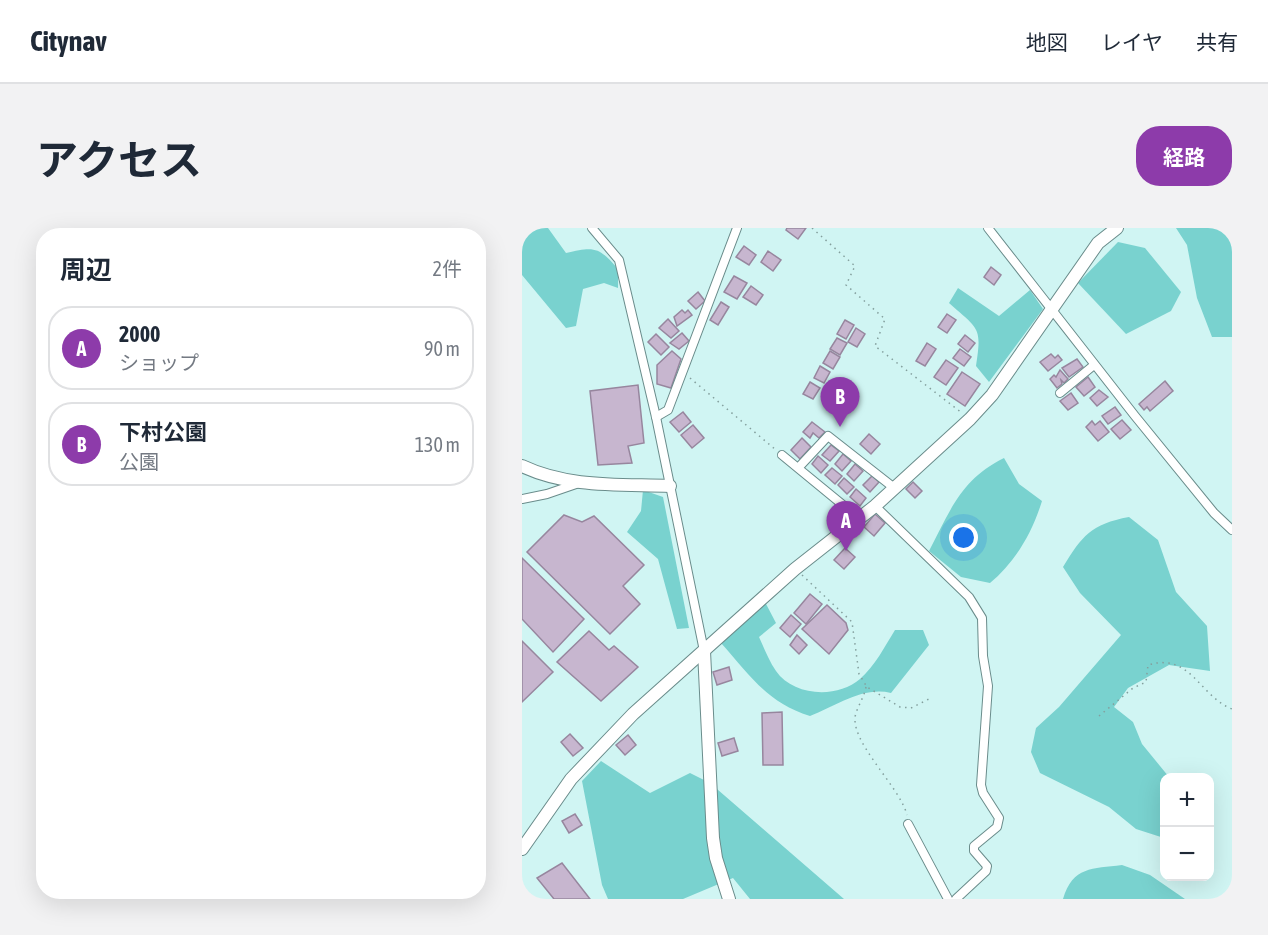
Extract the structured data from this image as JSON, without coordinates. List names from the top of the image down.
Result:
{
  "page": {
    "header": "Citynav",
    "nav": ["地図", "レイヤ", "共有"],
    "title": "アクセス",
    "buttons": "経路",
    "heading": ["周辺", "2件"],
    "list": [
      {
        "mark": "A",
        "name": "2000",
        "note": "ショップ",
        "value": "90 m"
      },
      {
        "mark": "B",
        "name": "下村公園",
        "note": "公園",
        "value": "130 m"
      }
    ],
    "pins": ["B", "A"],
    "map_buttons": ["+", "−"]
  }
}
